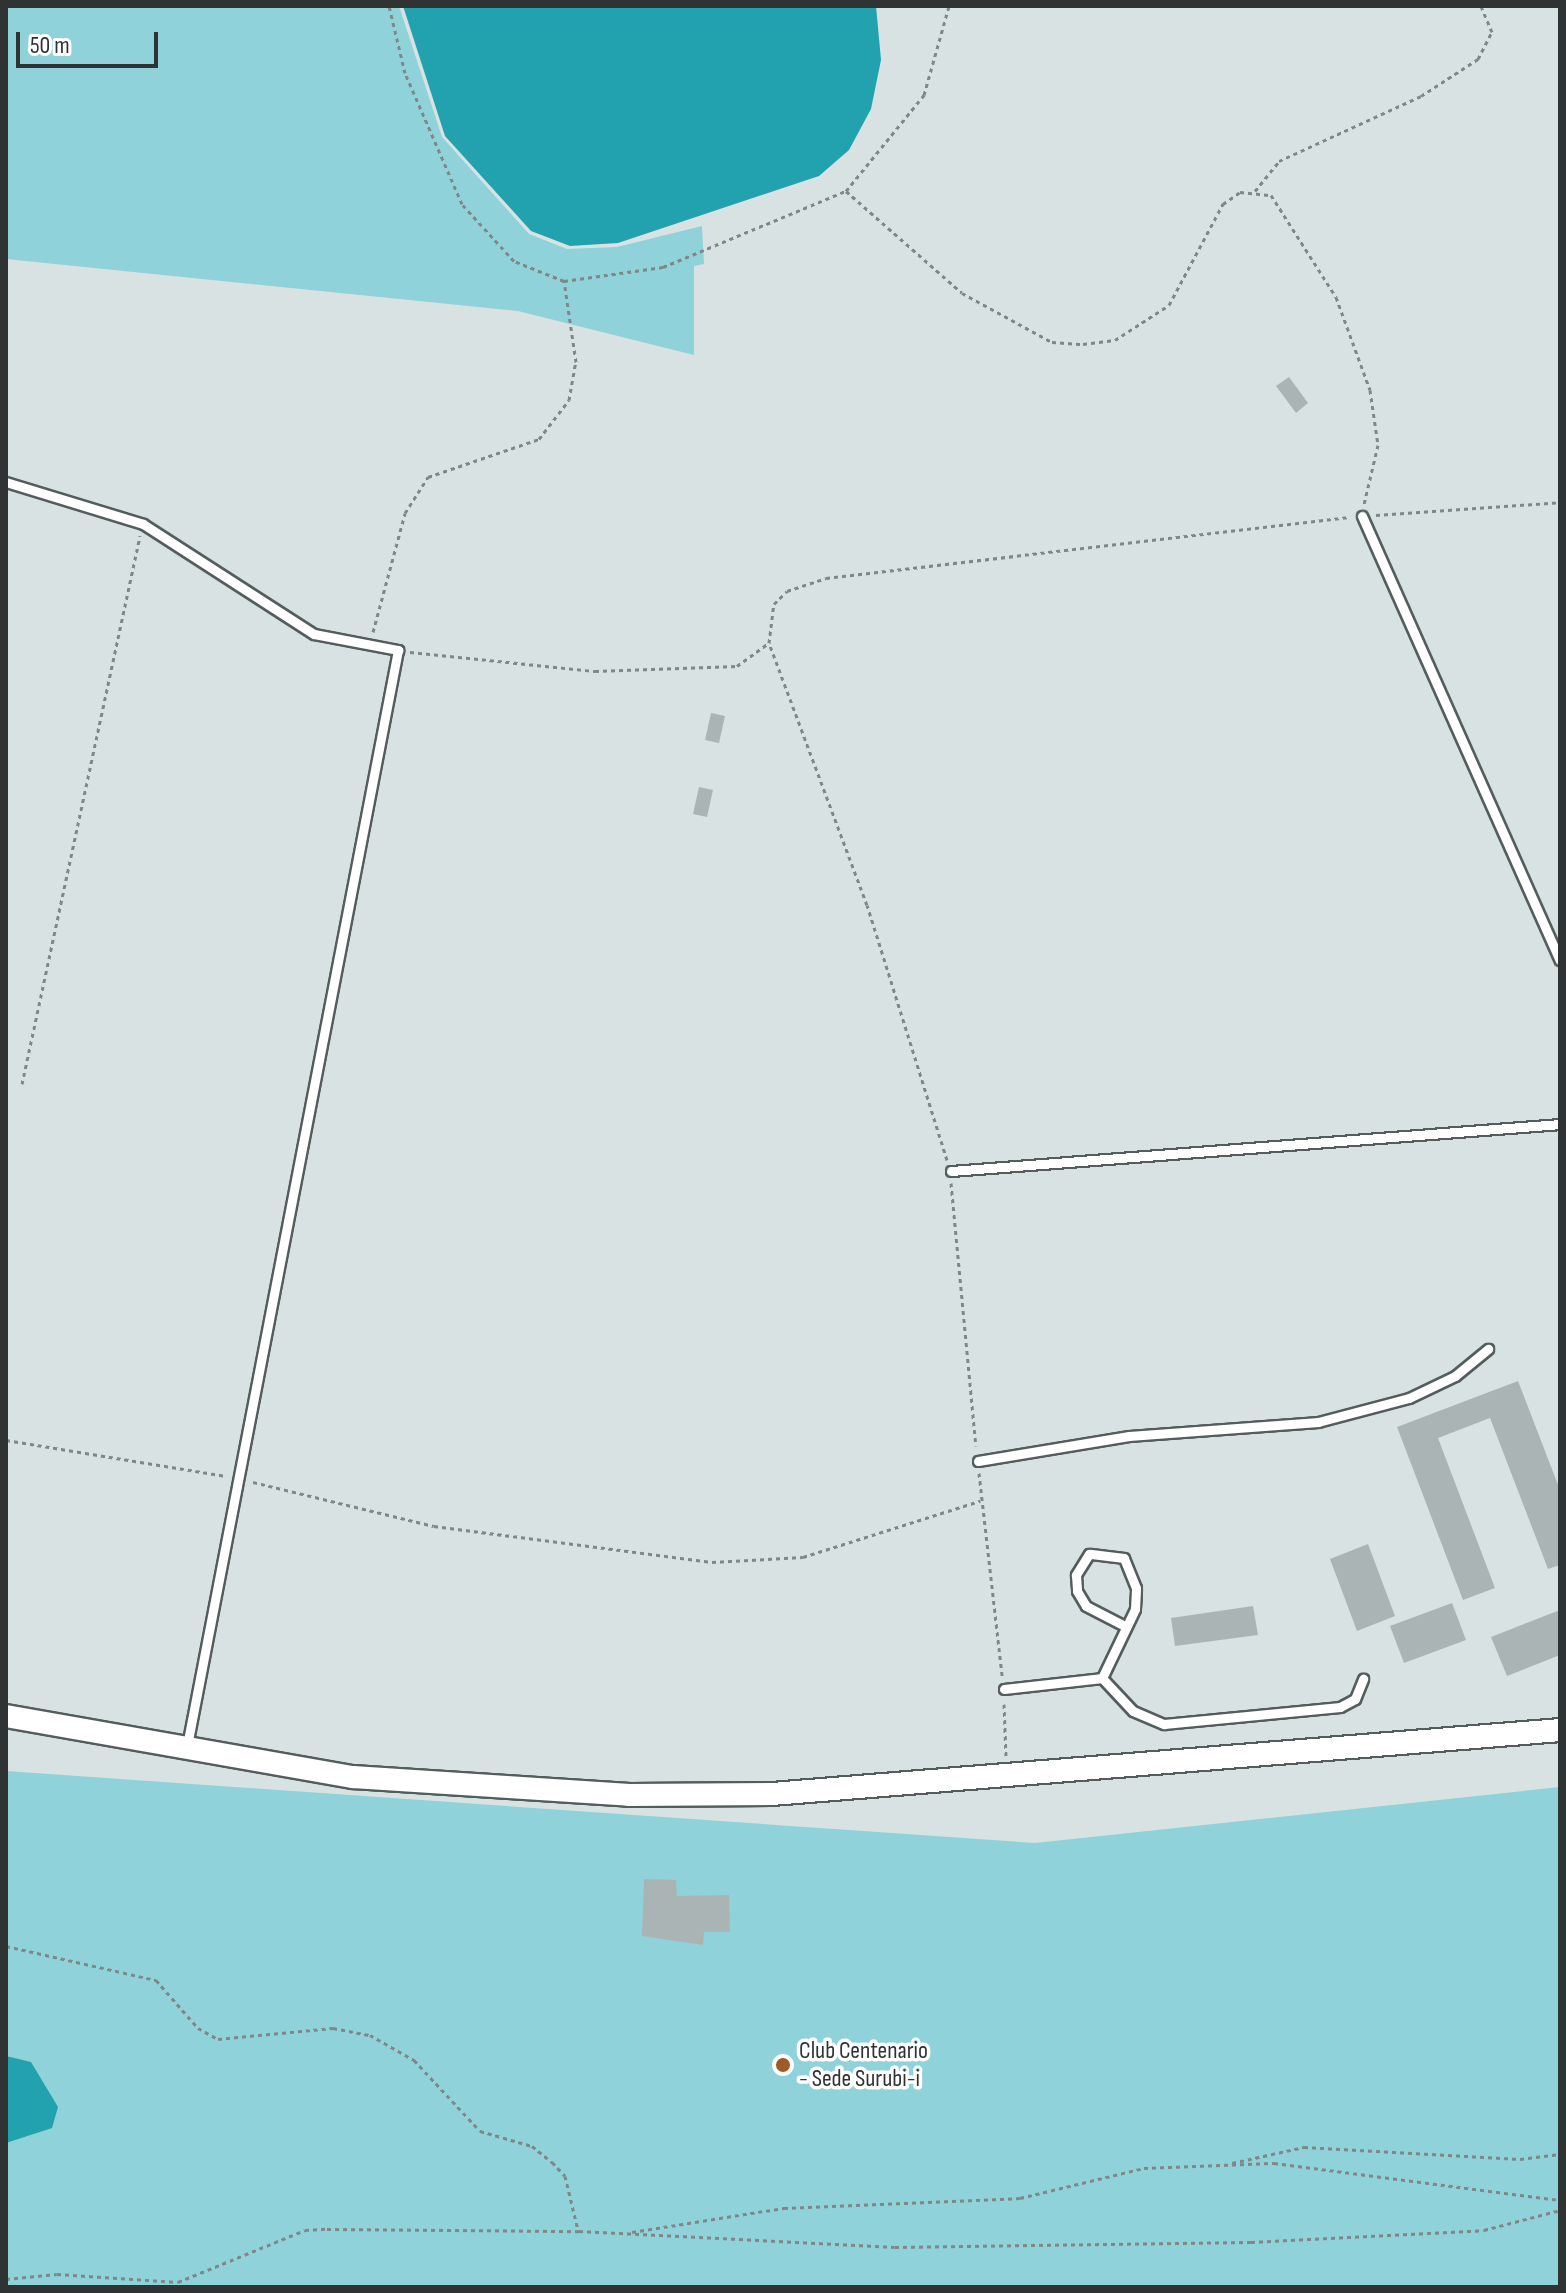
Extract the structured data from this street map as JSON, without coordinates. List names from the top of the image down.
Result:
{
  "places": ["Club Centenario - Sede Surubi-i"],
  "scale_bar": "50 m"
}
